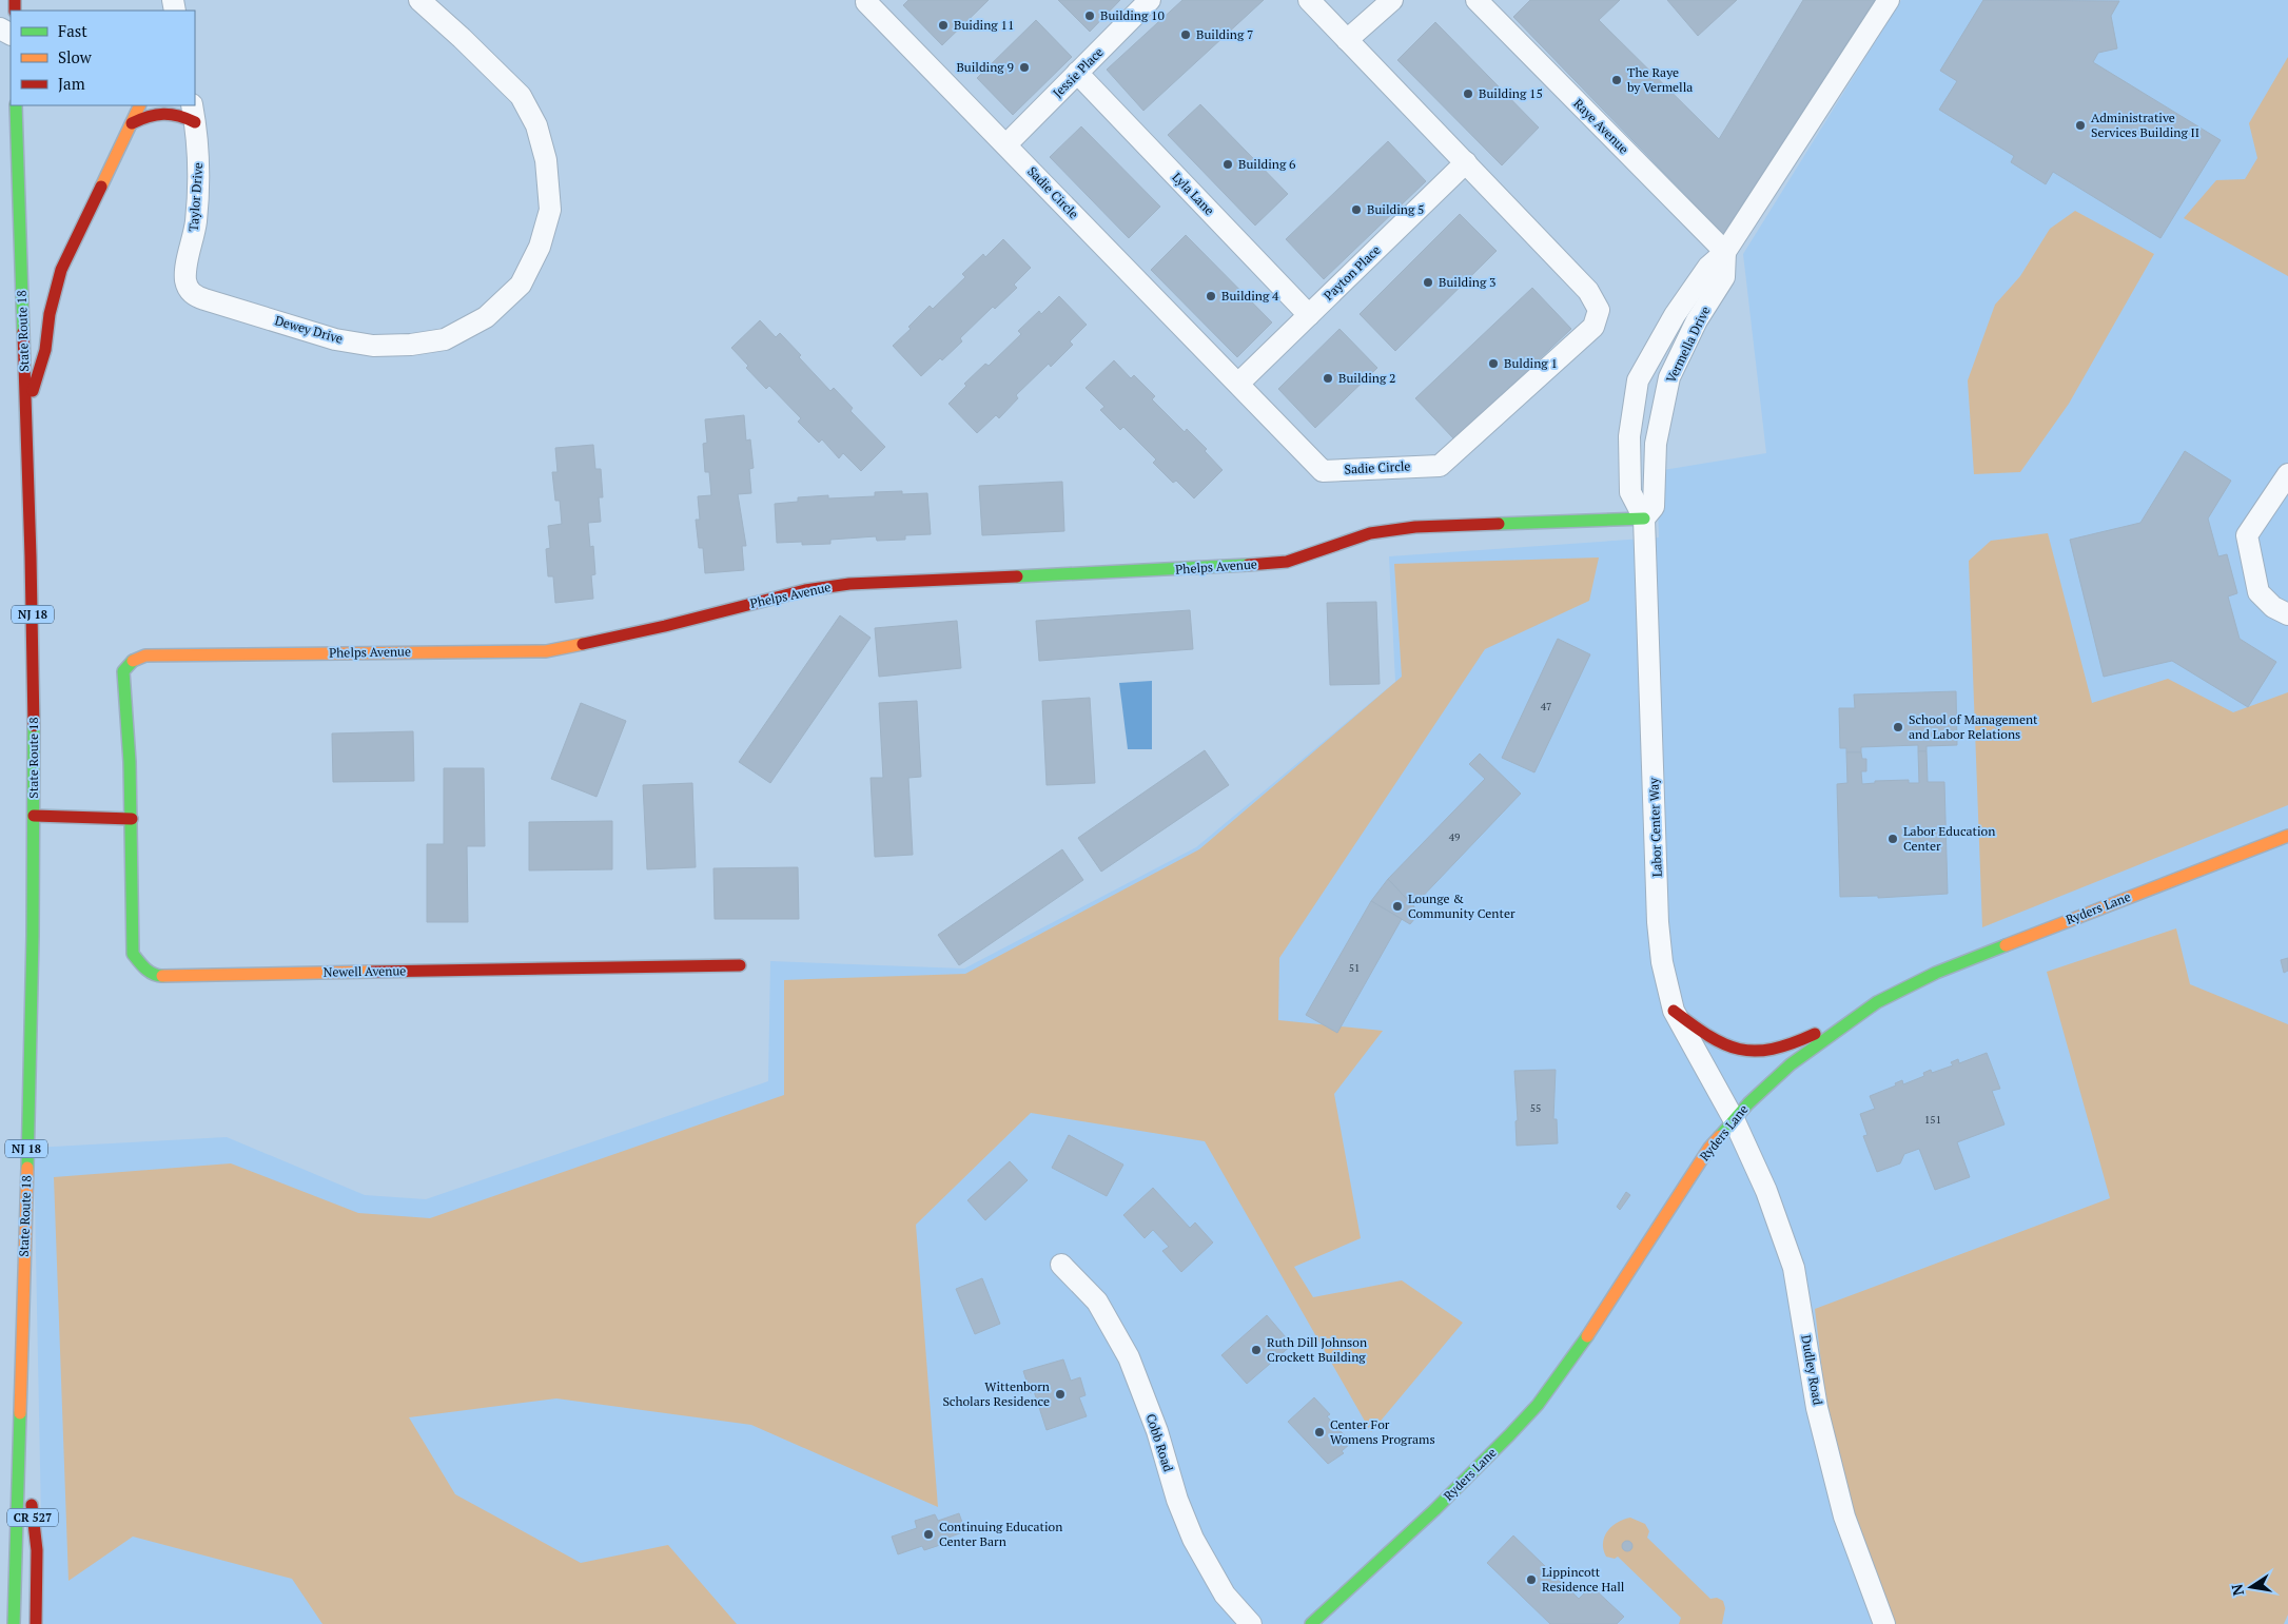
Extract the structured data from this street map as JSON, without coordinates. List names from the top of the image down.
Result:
{
  "streets": {
    "main road": [
      "State Route 18",
      "Phelps Avenue",
      "NJ 18",
      "Ryders Lane",
      "Newell Avenue",
      "CR 527"
    ],
    "street": [
      "Jessie Place",
      "Raye Avenue",
      "Sadie Circle",
      "Lyla Lane",
      "Taylor Drive",
      "Payton Place",
      "Dewey Drive",
      "Vermella Drive",
      "Labor Center Way",
      "Dudley Road",
      "Cobb Road"
    ]
  },
  "crossings": [
    ["Jessie Place", "Sadie Circle"],
    ["Jessie Place", "Lyla Lane"],
    ["Raye Avenue", "Vermella Drive"],
    ["Sadie Circle", "Payton Place"],
    ["Lyla Lane", "Payton Place"],
    ["Taylor Drive", "Dewey Drive"],
    ["State Route 18", "NJ 18"],
    ["State Route 18", "CR 527"],
    ["Vermella Drive", "Phelps Avenue"],
    ["Vermella Drive", "Labor Center Way"],
    ["Phelps Avenue", "Labor Center Way"],
    ["Phelps Avenue", "Newell Avenue"],
    ["NJ 18", "CR 527"],
    ["Labor Center Way", "Ryders Lane"],
    ["Labor Center Way", "Dudley Road"],
    ["Ryders Lane", "Dudley Road"]
  ],
  "places": [
    "Building 10",
    "Buiding 11",
    "Building 7",
    "Building 9",
    "The Raye by Vermella",
    "Building 15",
    "Administrative Services Building II",
    "Building 6",
    "Building 5",
    "Building 3",
    "Building 4",
    "Bulding 1",
    "Building 2",
    "School of Management and Labor Relations",
    "Labor Education Center",
    "Lounge & Community Center",
    "Ruth Dill Johnson Crockett Building",
    "Wittenborn Scholars Residence",
    "Center For Womens Programs",
    "Continuing Education Center Barn",
    "Lippincott Residence Hall"
  ],
  "house_numbers": [
    "47",
    "49",
    "51",
    "55",
    "151"
  ],
  "legend": ["Fast", "Slow", "Jam"],
  "north": "left"
}
